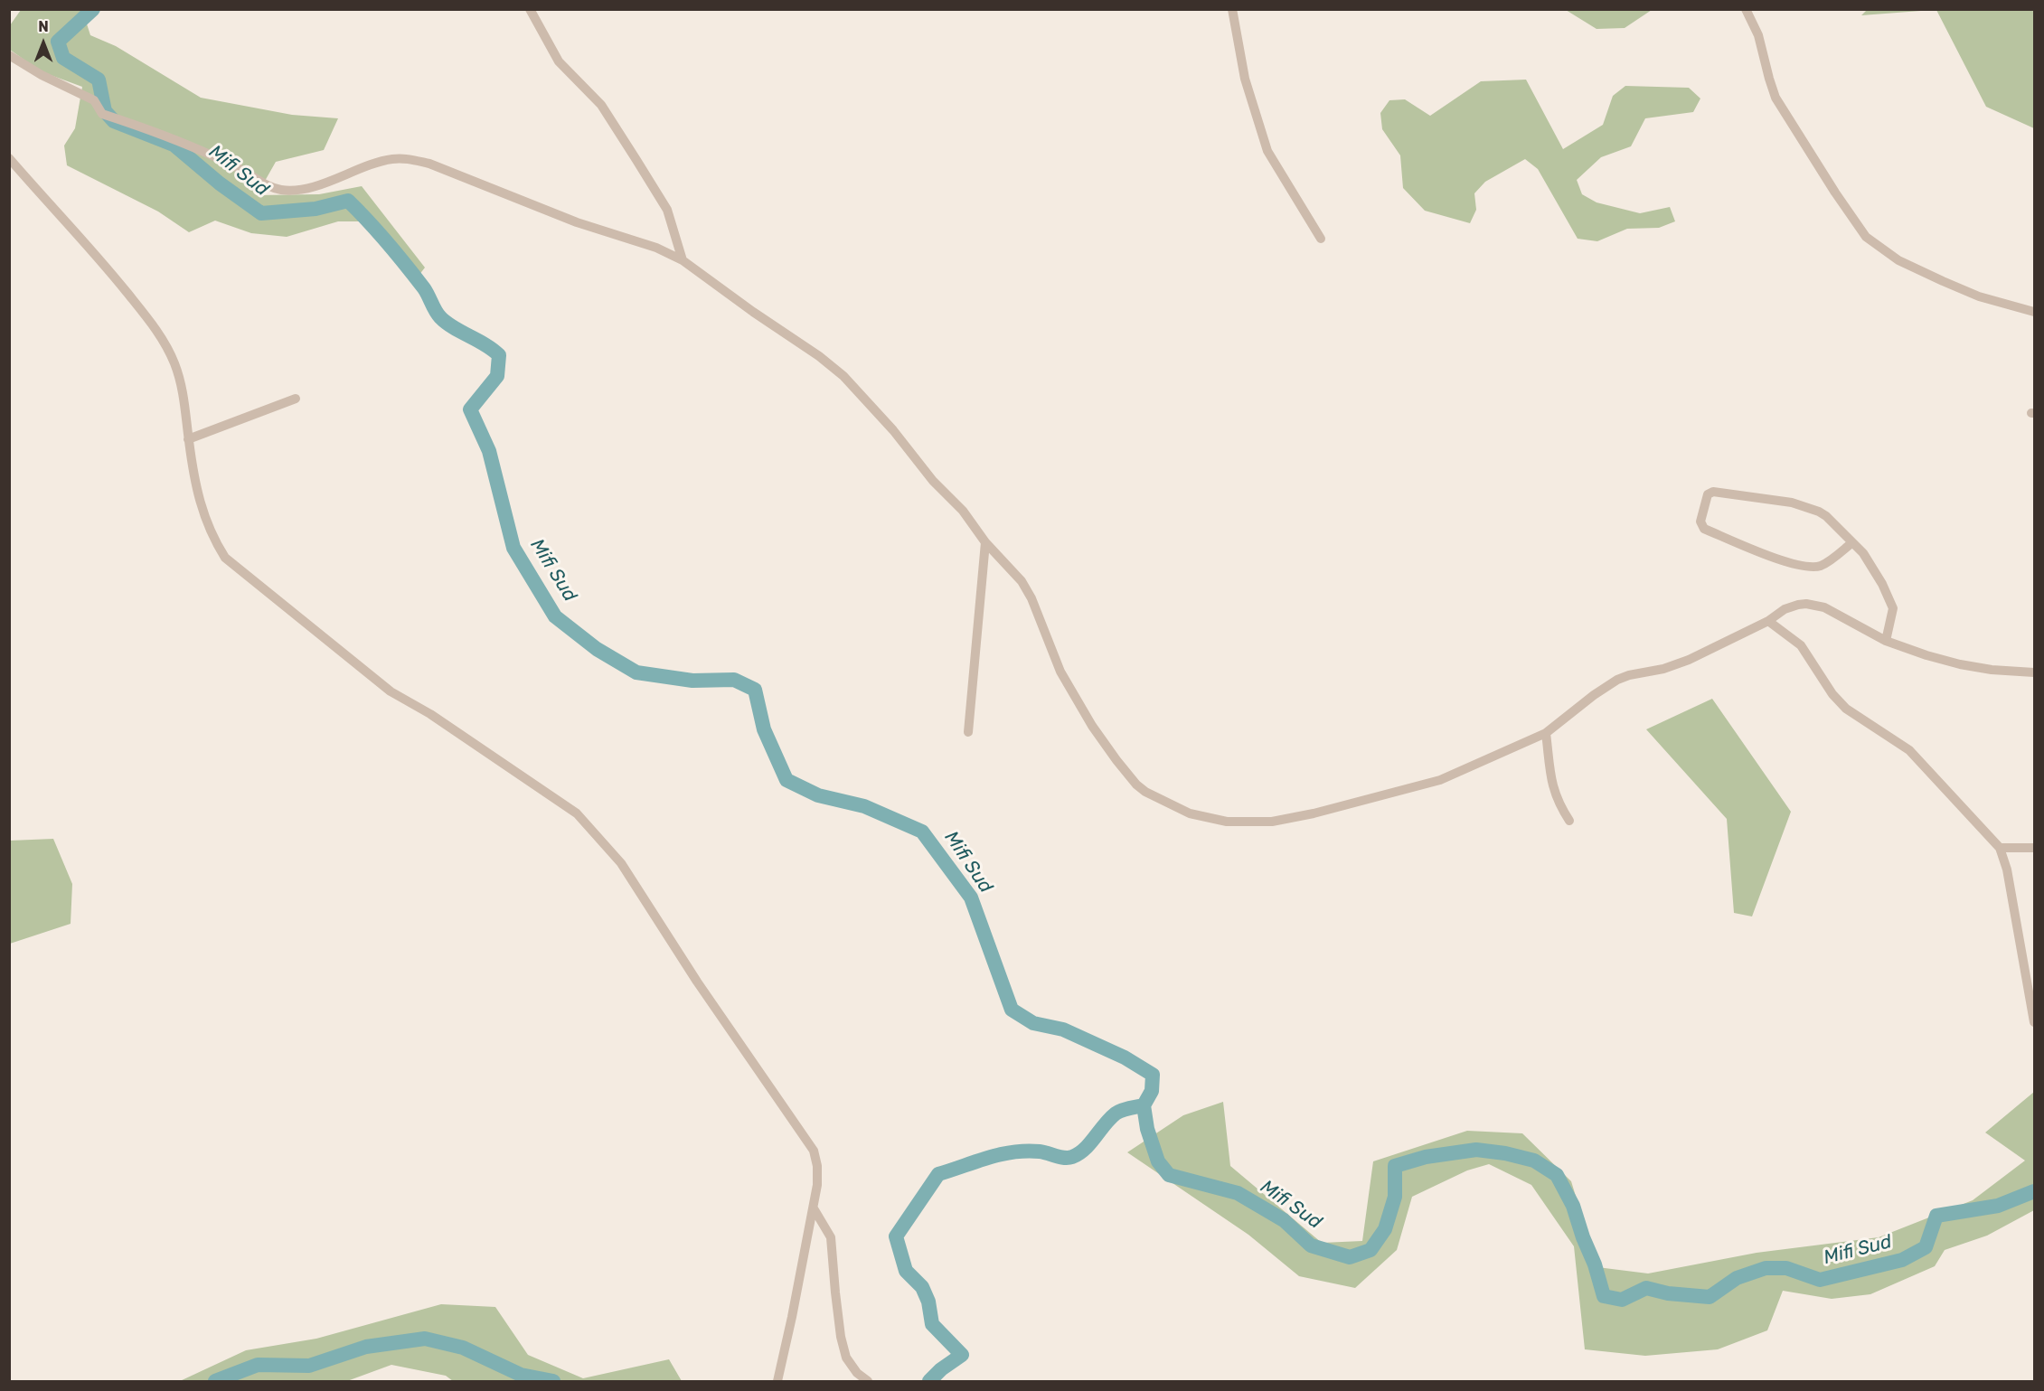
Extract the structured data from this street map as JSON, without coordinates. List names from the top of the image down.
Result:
{
  "water": ["Mifi Sud"],
  "north": "top"
}
